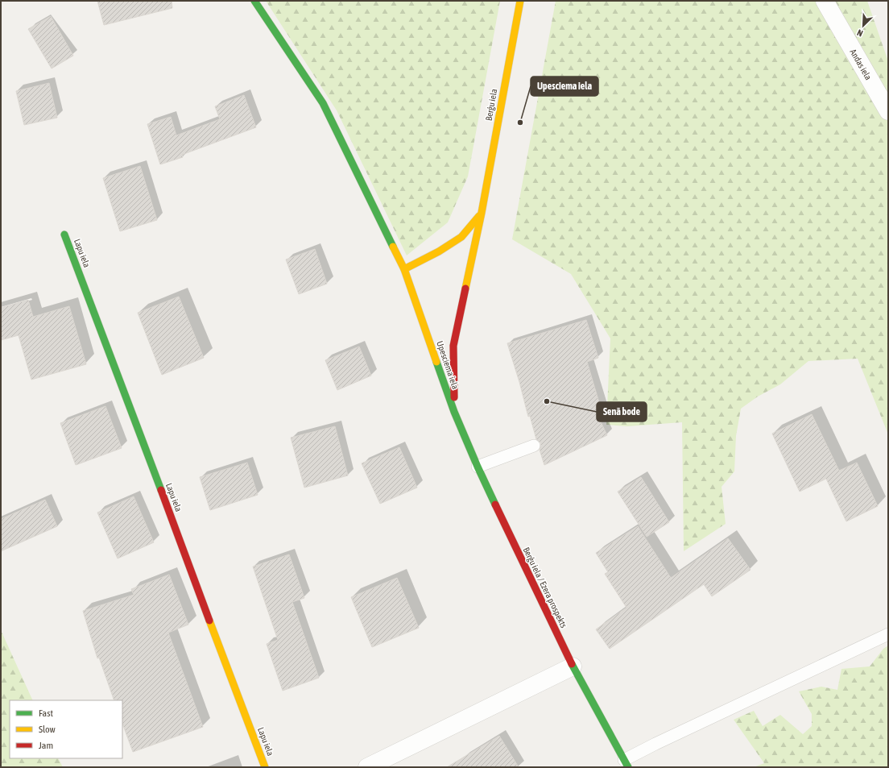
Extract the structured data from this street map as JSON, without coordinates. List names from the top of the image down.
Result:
{
  "streets": {
    "street": [
      "Andas iela",
      "Berģu iela",
      "Lapu iela",
      "Upesciema iela",
      "Berģu iela / Ezera prospekts"
    ]
  },
  "crossings": [
    ["Berģu iela", "Upesciema iela"],
    ["Berģu iela", "Berģu iela / Ezera prospekts"],
    ["Upesciema iela", "Berģu iela / Ezera prospekts"]
  ],
  "places": ["Upesciema iela", "Senā bode"],
  "legend": ["Fast", "Slow", "Jam"],
  "north": "bottom left"
}
